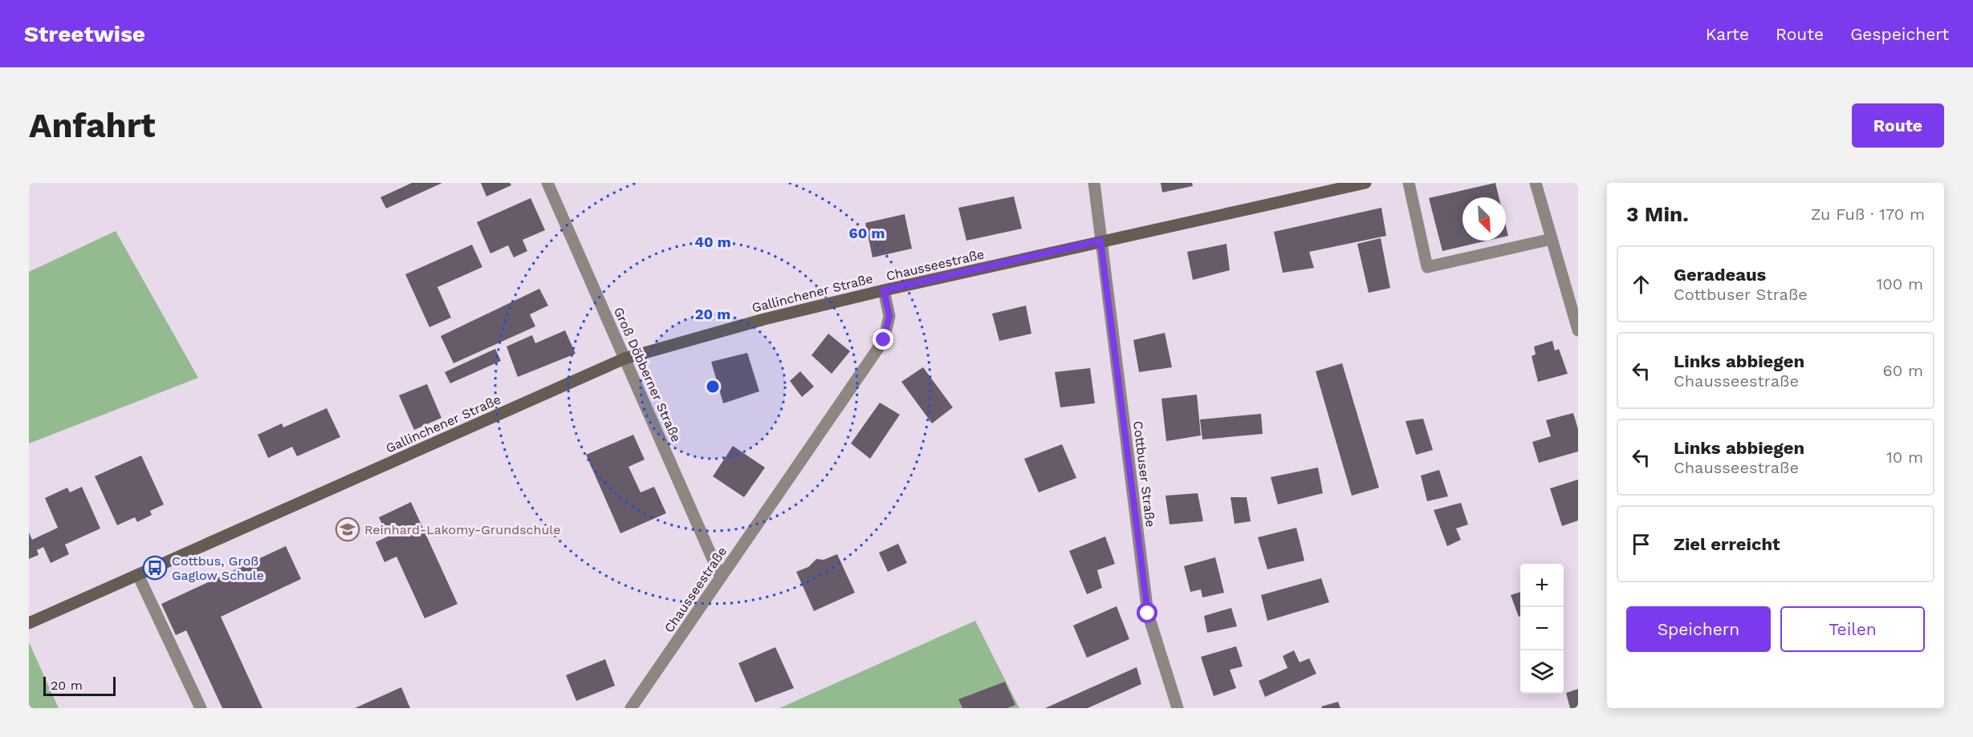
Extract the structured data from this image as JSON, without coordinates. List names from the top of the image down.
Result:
{
  "streets": {
    "street": [
      "Chausseestraße",
      "Gallinchener Straße",
      "Groß Döbberner Straße",
      "Cottbuser Straße"
    ]
  },
  "crossings": [
    ["Chausseestraße", "Gallinchener Straße"],
    ["Chausseestraße", "Groß Döbberner Straße"],
    ["Chausseestraße", "Cottbuser Straße"],
    ["Gallinchener Straße", "Groß Döbberner Straße"]
  ],
  "places": {
    "school or university": ["Reinhard-Lakomy-Grundschule"],
    "bus stop": ["Cottbus, Groß Gaglow Schule"]
  },
  "scale_bar": "20 m",
  "north": "bottom right",
  "page": {
    "header": "Streetwise",
    "nav": ["Karte", "Route", "Gespeichert"],
    "buttons": [
      "Route",
      ["Speichern", "Teilen"]
    ],
    "title": "Anfahrt",
    "heading": ["3 Min.", "Zu Fuß · 170 m"],
    "list": [
      ["Geradeaus", "Cottbuser Straße", "100 m"],
      ["Links abbiegen", "Chausseestraße", "60 m"],
      ["Links abbiegen", "Chausseestraße", "10 m"],
      "Ziel erreicht"
    ],
    "map_buttons": ["+", "−"],
    "scale": "20 m"
  },
  "rings": ["60 m", "40 m", "20 m"]
}
